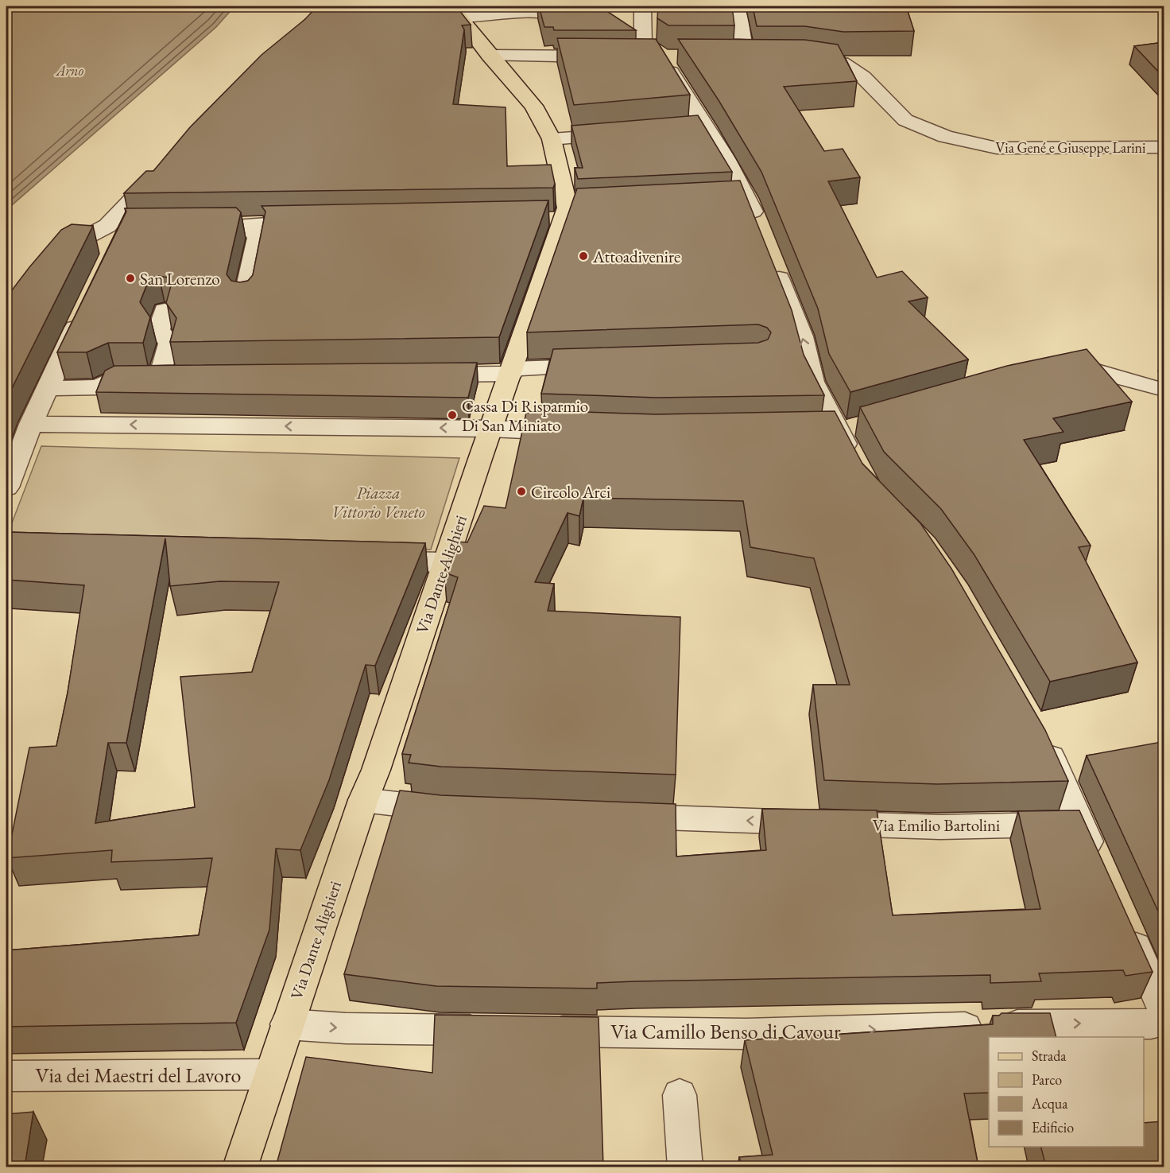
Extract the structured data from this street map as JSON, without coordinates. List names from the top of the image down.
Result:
{
  "streets": {
    "main road": ["Via Dante Alighieri"],
    "street": [
      "Via Gené e Giuseppe Larini",
      "Via Emilio Bartolini",
      "Via Camillo Benso di Cavour",
      "Via dei Maestri del Lavoro"
    ]
  },
  "crossings": [
    ["Via Dante Alighieri", "Via dei Maestri del Lavoro"]
  ],
  "one_way": ["Via Emilio Bartolini", "Via Camillo Benso di Cavour"],
  "water": ["Arno"],
  "parks": ["Piazza Vittorio Veneto"],
  "places": [
    "Attoadivenire",
    "San Lorenzo",
    "Cassa Di Risparmio Di San Miniato",
    "Circolo Arci"
  ],
  "legend": [
    "Strada",
    "Parco",
    "Acqua",
    "Edificio"
  ]
}
